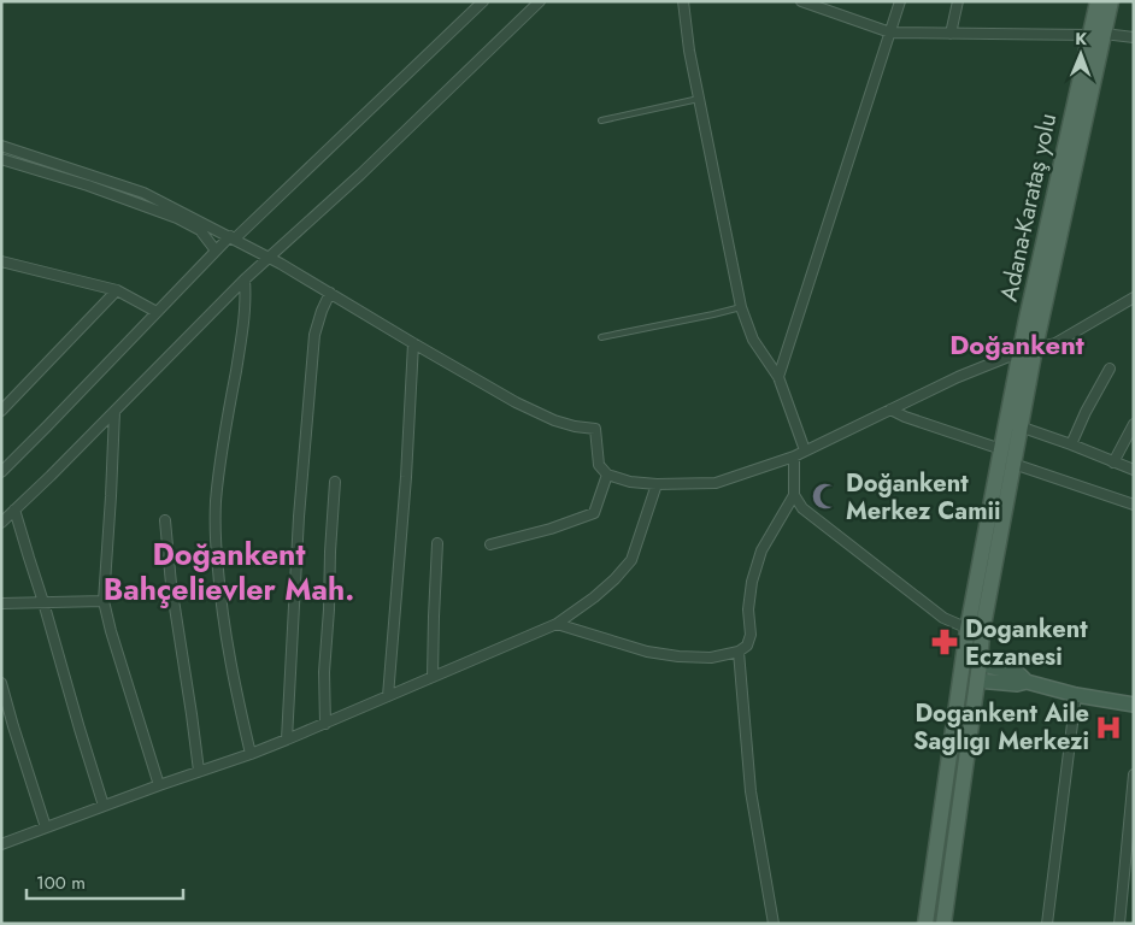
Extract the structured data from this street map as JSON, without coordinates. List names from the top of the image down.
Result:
{
  "streets": {
    "main road": ["Adana-Karataş yolu"]
  },
  "districts": ["Doğankent", "Doğankent Bahçelievler Mah."],
  "places": {
    "mosque": ["Doğankent Merkez Camii"],
    "pharmacy": ["Dogankent Eczanesi"],
    "hospital": ["Dogankent Aile Saglıgı Merkezi"]
  },
  "scale_bar": "100 m",
  "north": "top"
}
